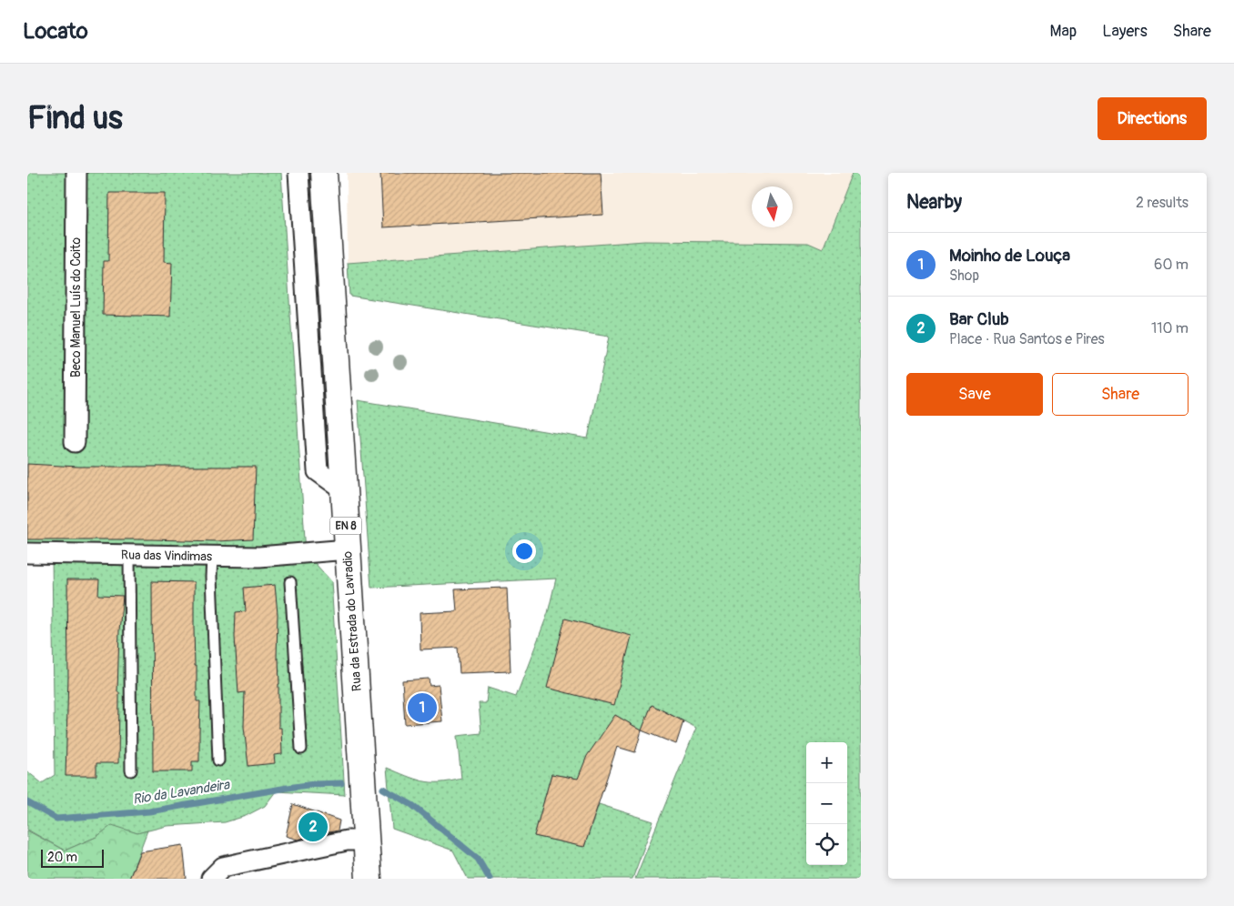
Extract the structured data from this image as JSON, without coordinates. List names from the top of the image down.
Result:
{
  "streets": {
    "main road": ["EN 8", "Rua da Estrada do Lavradio"],
    "street": ["Beco Manuel Luís do Coito", "Rua das Vindimas"]
  },
  "crossings": [
    ["Rua das Vindimas", "Rua da Estrada do Lavradio"]
  ],
  "water": ["Rio da Lavandeira"],
  "scale_bar": "20 m",
  "north": "bottom",
  "page": {
    "header": "Locato",
    "nav": ["Map", "Layers", "Share"],
    "buttons": [
      "Directions",
      ["Save", "Share"]
    ],
    "title": "Find us",
    "heading": ["Nearby", "2 results"],
    "list": [
      {
        "mark": "1",
        "name": "Moinho de Louça",
        "note": "Shop",
        "value": "60 m"
      },
      {
        "mark": "2",
        "name": "Bar Club",
        "note": "Place · Rua Santos e Pires",
        "value": "110 m"
      }
    ],
    "pins": ["1", "2"],
    "map_buttons": ["+", "−"],
    "scale": "20 m"
  }
}
